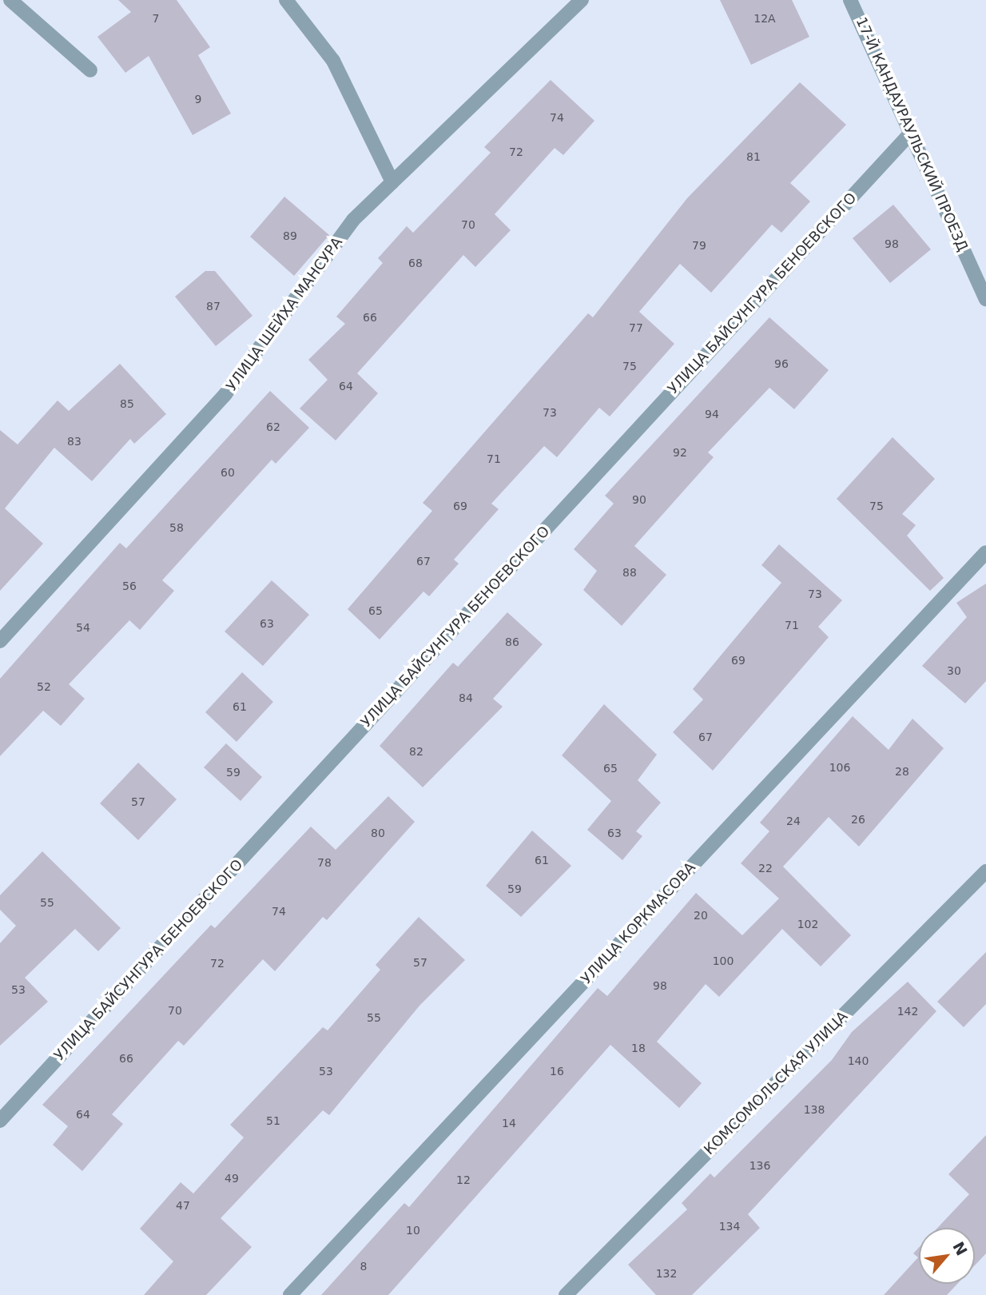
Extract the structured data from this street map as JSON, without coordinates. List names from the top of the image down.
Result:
{
  "streets": {
    "street": [
      "17-Й КАНДАУРАУЛЬСКИЙ ПРОЕЗД",
      "УЛИЦА БАЙСУНГУРА БЕНОЕВСКОГО",
      "УЛИЦА ШЕЙХА МАНСУРА",
      "УЛИЦА КОРКМАСОВА",
      "КОМСОМОЛЬСКАЯ УЛИЦА"
    ]
  },
  "crossings": [
    ["17-Й КАНДАУРАУЛЬСКИЙ ПРОЕЗД", "УЛИЦА БАЙСУНГУРА БЕНОЕВСКОГО"]
  ],
  "house_numbers": [
    "7",
    "12А",
    "9",
    "74",
    "72",
    "81",
    "70",
    "89",
    "98",
    "79",
    "68",
    "87",
    "66",
    "77",
    "96",
    "75",
    "64",
    "85",
    "73",
    "94",
    "62",
    "83",
    "92",
    "71",
    "60",
    "90",
    "69",
    "75",
    "58",
    "67",
    "88",
    "56",
    "73",
    "65",
    "63",
    "71",
    "54",
    "86",
    "69",
    "30",
    "52",
    "84",
    "61",
    "67",
    "82",
    "106",
    "65",
    "28",
    "59",
    "57",
    "26",
    "24",
    "80",
    "63",
    "61",
    "78",
    "22",
    "59",
    "55",
    "74",
    "20",
    "102",
    "100",
    "57",
    "72",
    "98",
    "53",
    "70",
    "142",
    "55",
    "18",
    "66",
    "140",
    "53",
    "16",
    "138",
    "64",
    "51",
    "14",
    "136",
    "49",
    "12",
    "47",
    "134",
    "10",
    "8",
    "132"
  ],
  "north": "top right"
}
